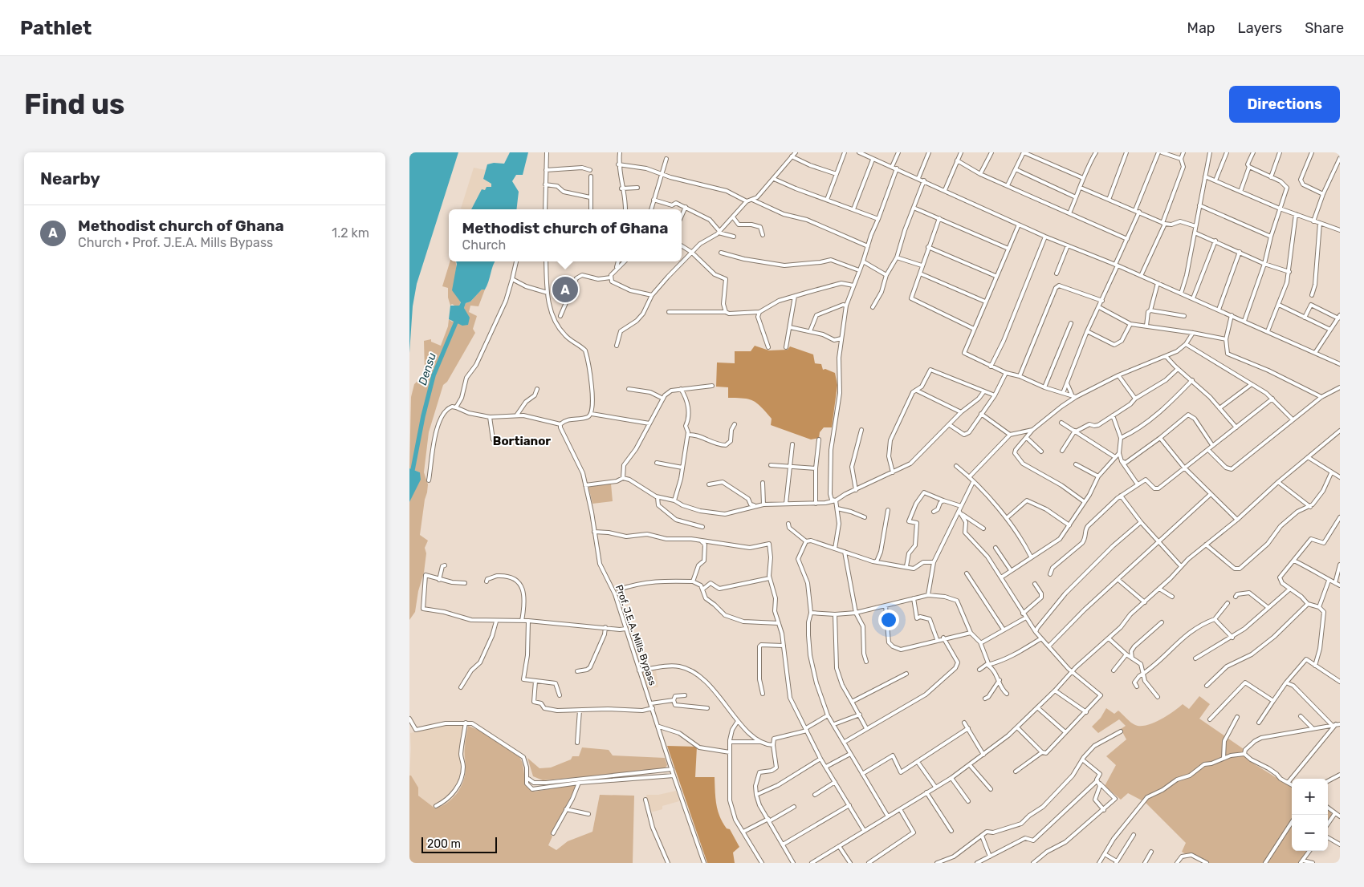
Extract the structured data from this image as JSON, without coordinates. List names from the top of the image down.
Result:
{
  "streets": {
    "street": ["Prof. J.E.A. Mills Bypass"]
  },
  "districts": ["Bortianor"],
  "water": ["Densu"],
  "scale_bar": "200 m",
  "page": {
    "header": "Pathlet",
    "nav": ["Map", "Layers", "Share"],
    "buttons": "Directions",
    "title": "Find us",
    "heading": "Nearby",
    "list": [
      {
        "mark": "A",
        "name": "Methodist church of Ghana",
        "note": "Church · Prof. J.E.A. Mills Bypass",
        "value": "1.2 km"
      }
    ],
    "popup": ["Methodist church of Ghana", "Church"],
    "pins": "A",
    "map_buttons": ["+", "−"],
    "scale": "200 m"
  }
}
